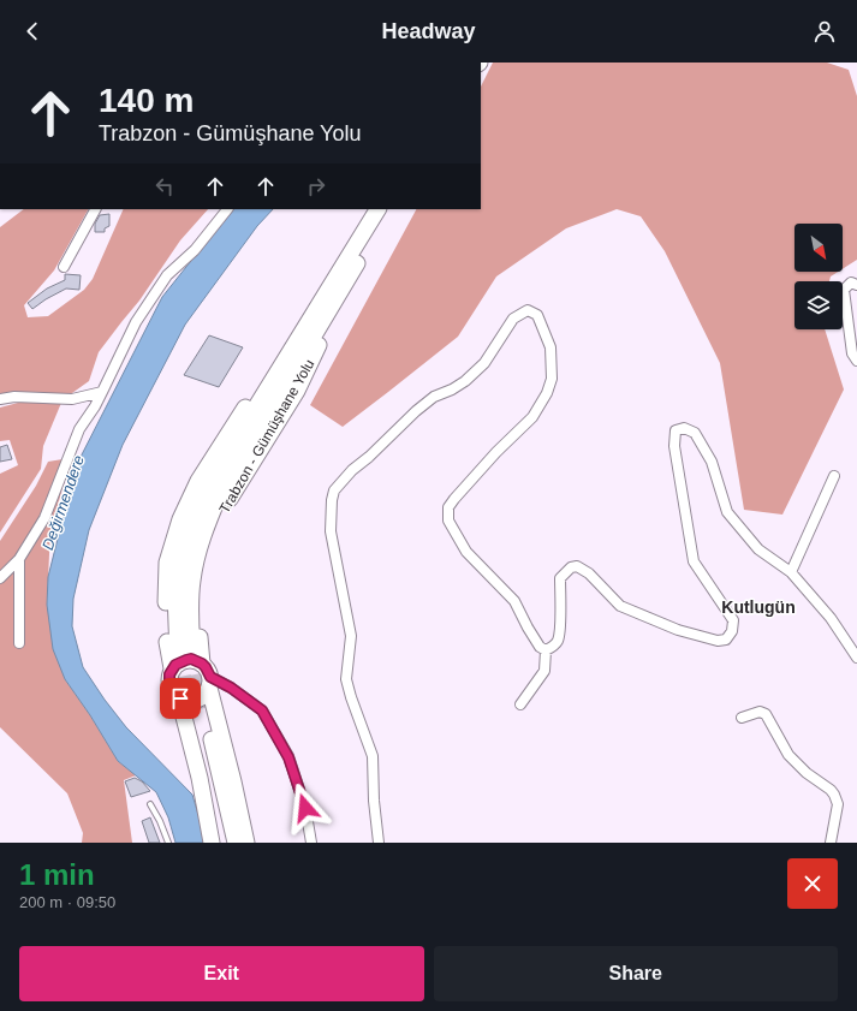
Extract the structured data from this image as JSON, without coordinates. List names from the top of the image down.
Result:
{
  "streets": {
    "highway": ["Trabzon - Gümüşhane Yolu"]
  },
  "districts": ["Kutlugün"],
  "water": ["Değirmendere"],
  "north": "bottom right",
  "page": {
    "header": "Headway",
    "turn": ["140 m", "Trabzon - Gümüşhane Yolu"],
    "heading": ["1 min", "200 m · 09:50"],
    "buttons": ["Exit", "Share"]
  }
}
